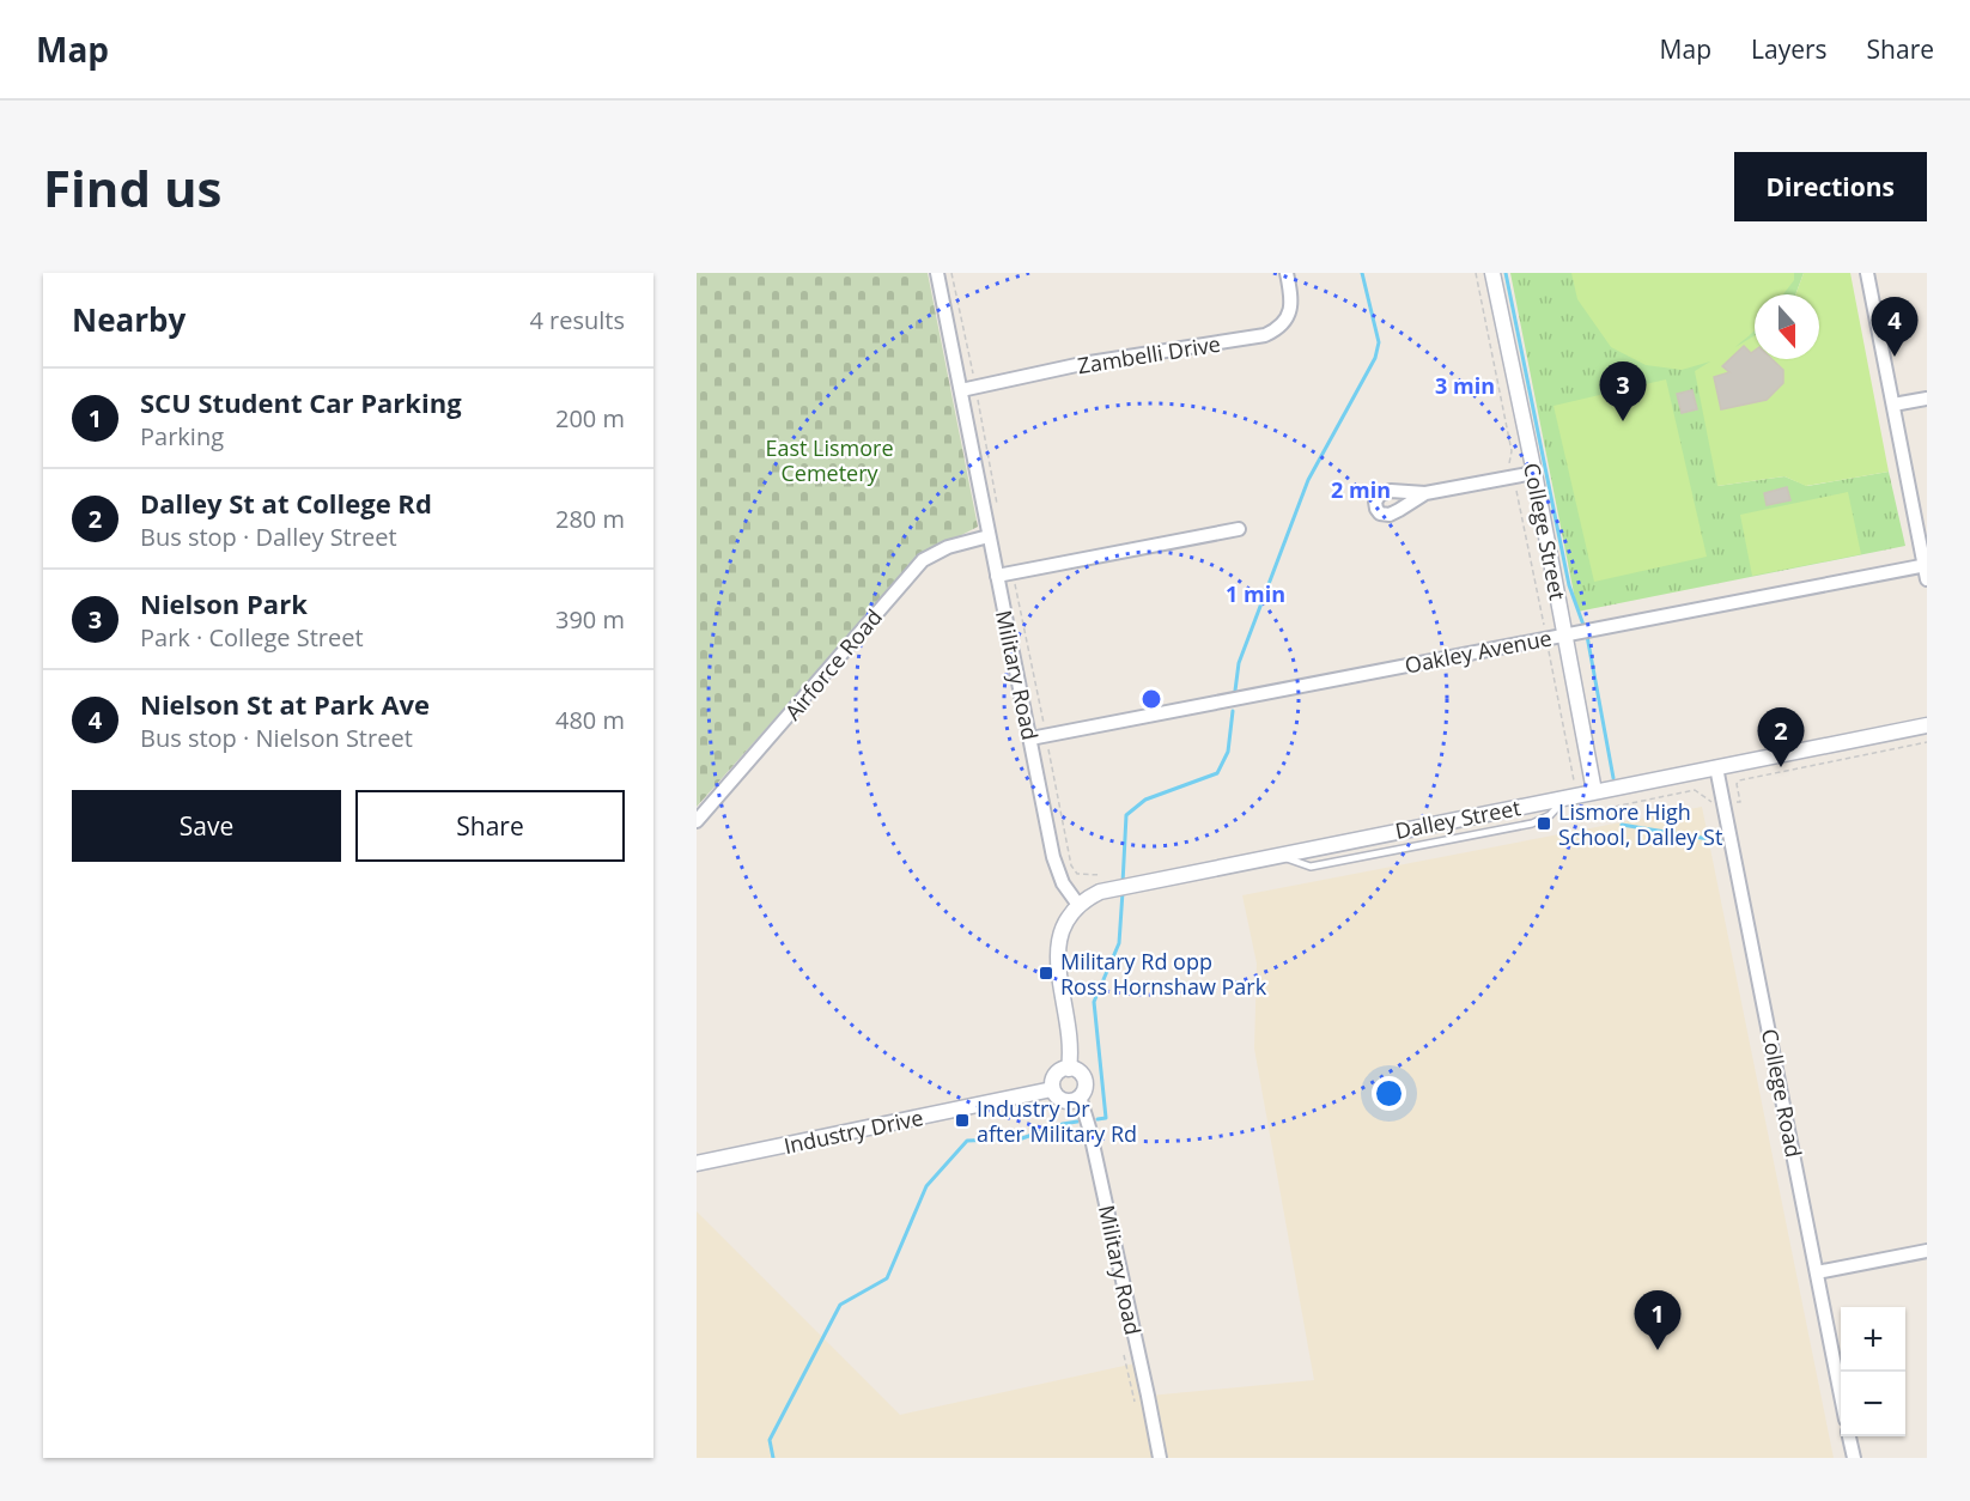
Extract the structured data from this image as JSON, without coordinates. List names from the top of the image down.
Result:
{
  "streets": {
    "street": [
      "Zambelli Drive",
      "College Street",
      "Oakley Avenue",
      "Airforce Road",
      "Military Road",
      "Dalley Street",
      "College Road",
      "Industry Drive"
    ]
  },
  "crossings": [
    ["Zambelli Drive", "Military Road"],
    ["College Street", "Oakley Avenue"],
    ["College Street", "Dalley Street"],
    ["Oakley Avenue", "Military Road"],
    ["Airforce Road", "Military Road"],
    ["Military Road", "Dalley Street"],
    ["Military Road", "Industry Drive"],
    ["Dalley Street", "College Road"]
  ],
  "parks": ["East Lismore Cemetery"],
  "places": {
    "transit": ["Lismore High School, Dalley St", "Military Rd opp Ross Hornshaw Park", "Industry Dr after Military Rd"]
  },
  "north": "bottom",
  "page": {
    "header": "Map",
    "nav": ["Map", "Layers", "Share"],
    "buttons": [
      "Directions",
      ["Save", "Share"]
    ],
    "title": "Find us",
    "heading": ["Nearby", "4 results"],
    "pins": [
      "4",
      "3",
      "2",
      "1"
    ],
    "list": [
      {
        "mark": "1",
        "name": "SCU Student Car Parking",
        "note": "Parking",
        "value": "200 m"
      },
      {
        "mark": "2",
        "name": "Dalley St at College Rd",
        "note": "Bus stop · Dalley Street",
        "value": "280 m"
      },
      {
        "mark": "3",
        "name": "Nielson Park",
        "note": "Park · College Street",
        "value": "390 m"
      },
      {
        "mark": "4",
        "name": "Nielson St at Park Ave",
        "note": "Bus stop · Nielson Street",
        "value": "480 m"
      }
    ],
    "map_buttons": ["+", "−"]
  },
  "rings": ["3 min", "2 min", "1 min"]
}
